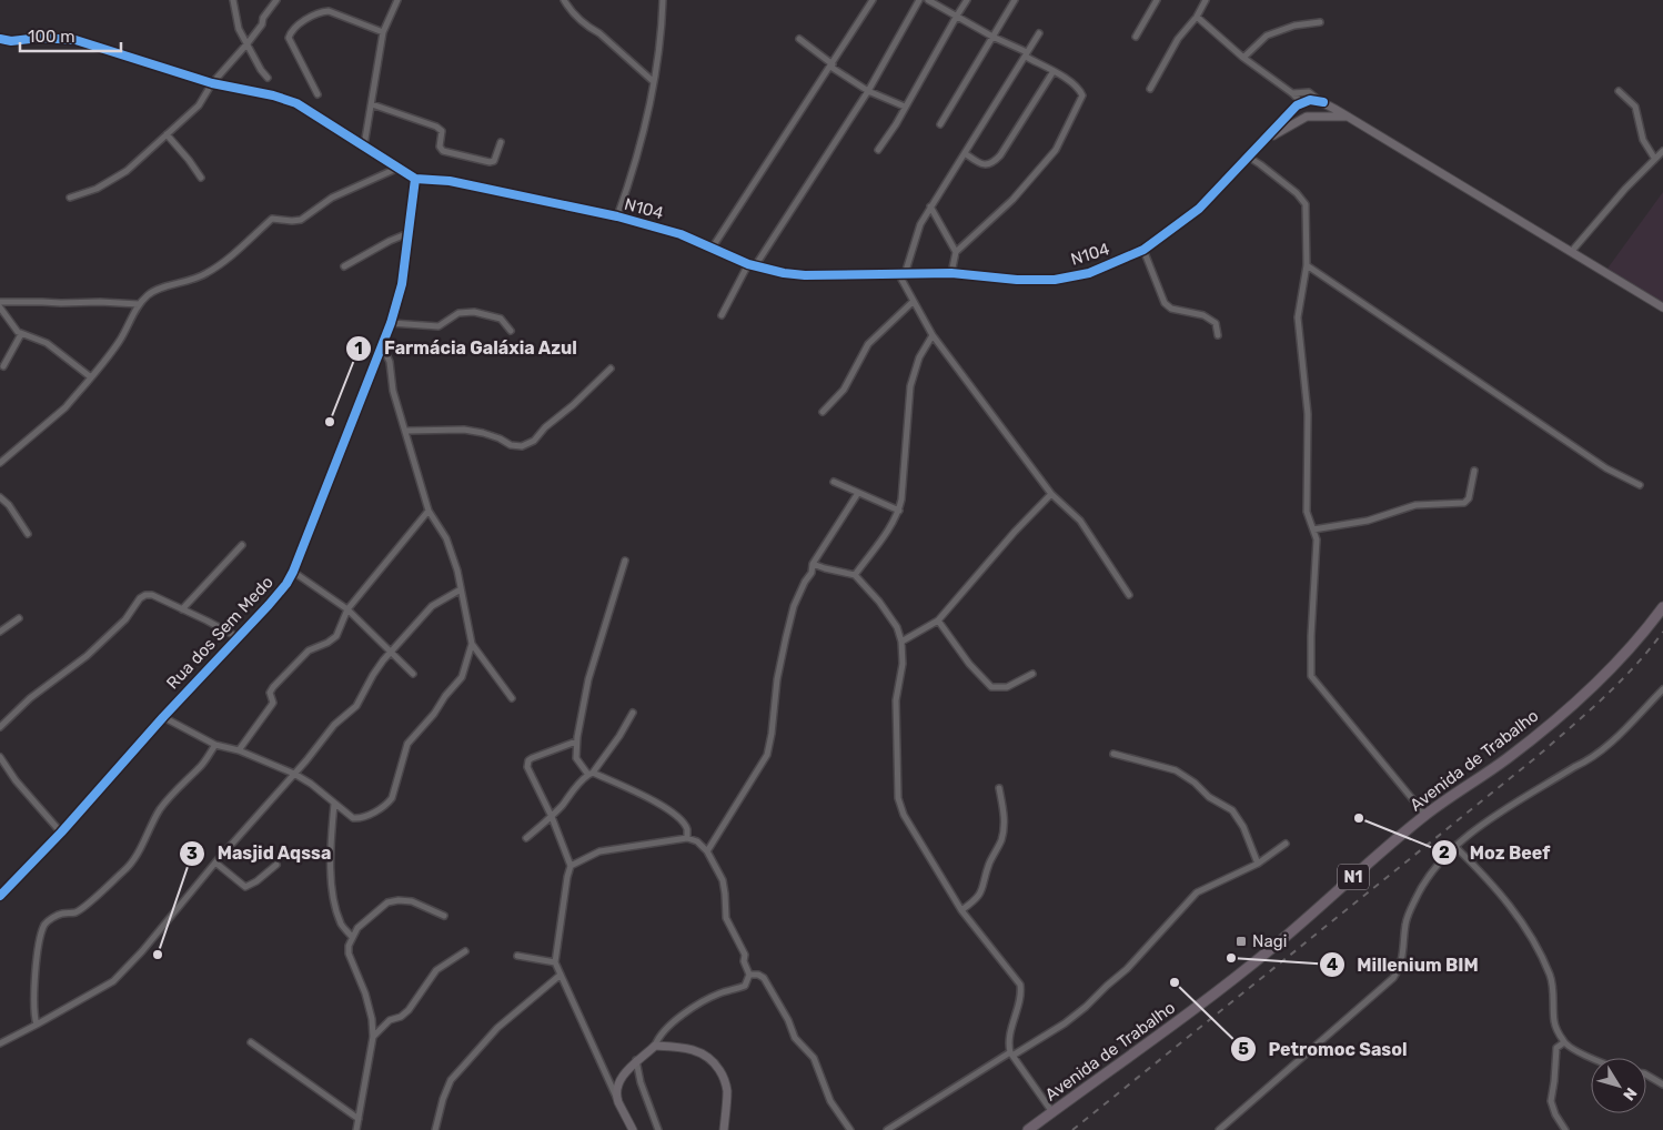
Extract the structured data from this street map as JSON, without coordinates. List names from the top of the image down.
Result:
{
  "streets": {
    "highway": ["Avenida de Trabalho", "N1"],
    "street": ["N104", "Rua dos Sem Medo"]
  },
  "crossings": [
    ["N104", "Rua dos Sem Medo"]
  ],
  "places": {
    "other": [
      "Farmácia Galáxia Azul",
      "Moz Beef",
      "Masjid Aqssa",
      "Millenium BIM",
      "Petromoc Sasol"
    ],
    "transit": ["Nagi"]
  },
  "scale_bar": "100 m",
  "north": "bottom right"
}
